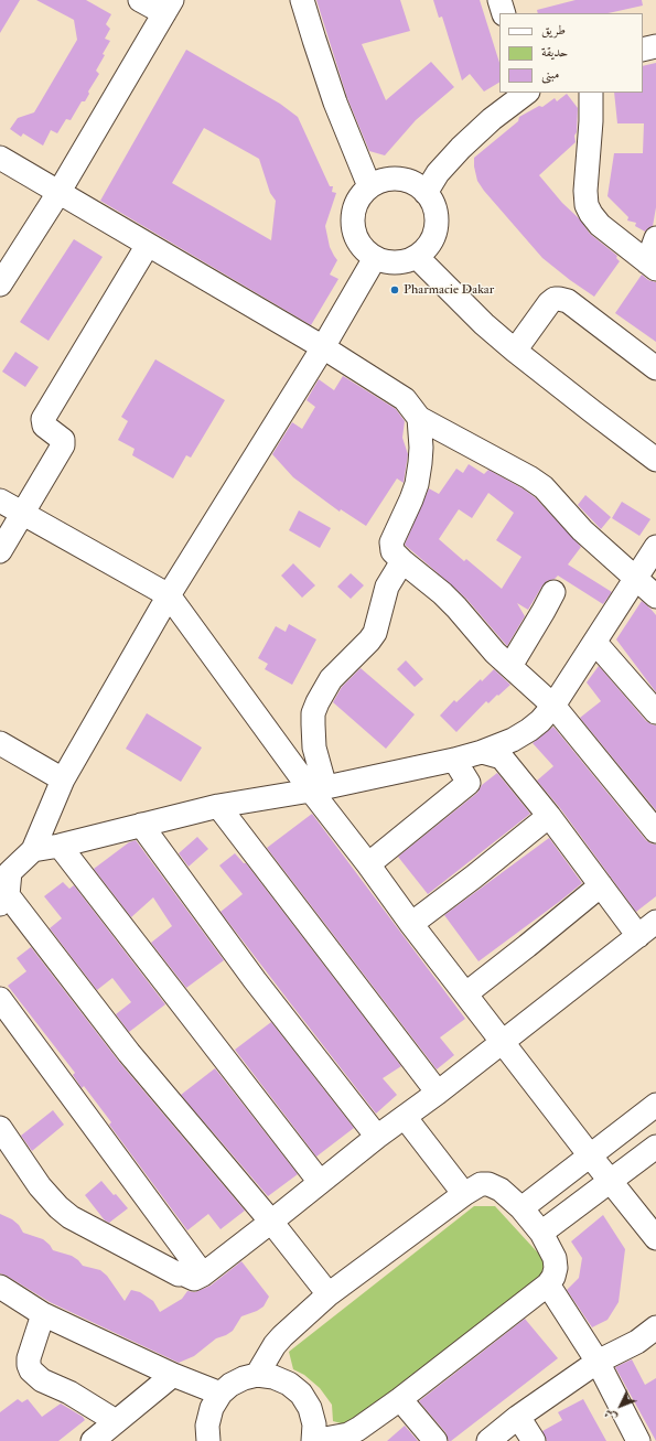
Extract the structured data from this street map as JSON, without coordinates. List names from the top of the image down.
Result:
{
  "places": ["Pharmacie Dakar"],
  "legend": ["طريق", "حديقة", "مبنى"],
  "north": "bottom left"
}
